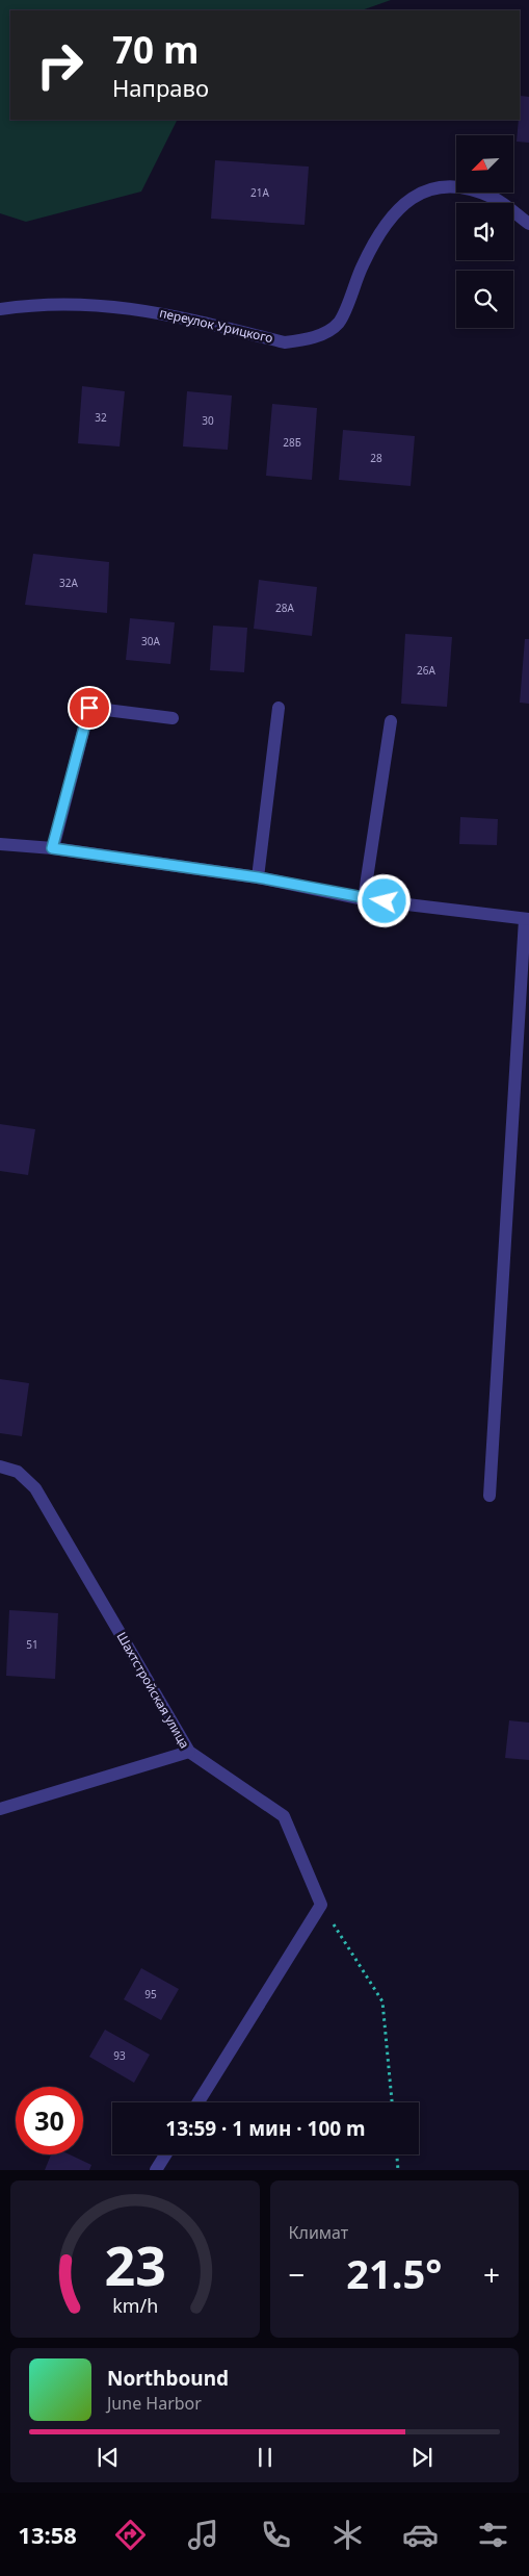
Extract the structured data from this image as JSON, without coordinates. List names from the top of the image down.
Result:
{
  "streets": {
    "street": ["переулок Урицкого", "Шахтстройская улица"]
  },
  "house_numbers": [
    "21А",
    "32",
    "30",
    "28Б",
    "28",
    "32А",
    "28А",
    "30А",
    "26А",
    "51",
    "95",
    "93"
  ],
  "north": "bottom left",
  "page": {
    "turn": ["70 m", "Направо"],
    "limit": "30",
    "trip": "13:59 · 1 мин · 100 m",
    "tile": "Климат",
    "heat": ["−", "21.5°", "+"],
    "song": ["Northbound", "June Harbor"],
    "tabs": "13:58",
    "gauge": ["23", "km/h"]
  }
}
